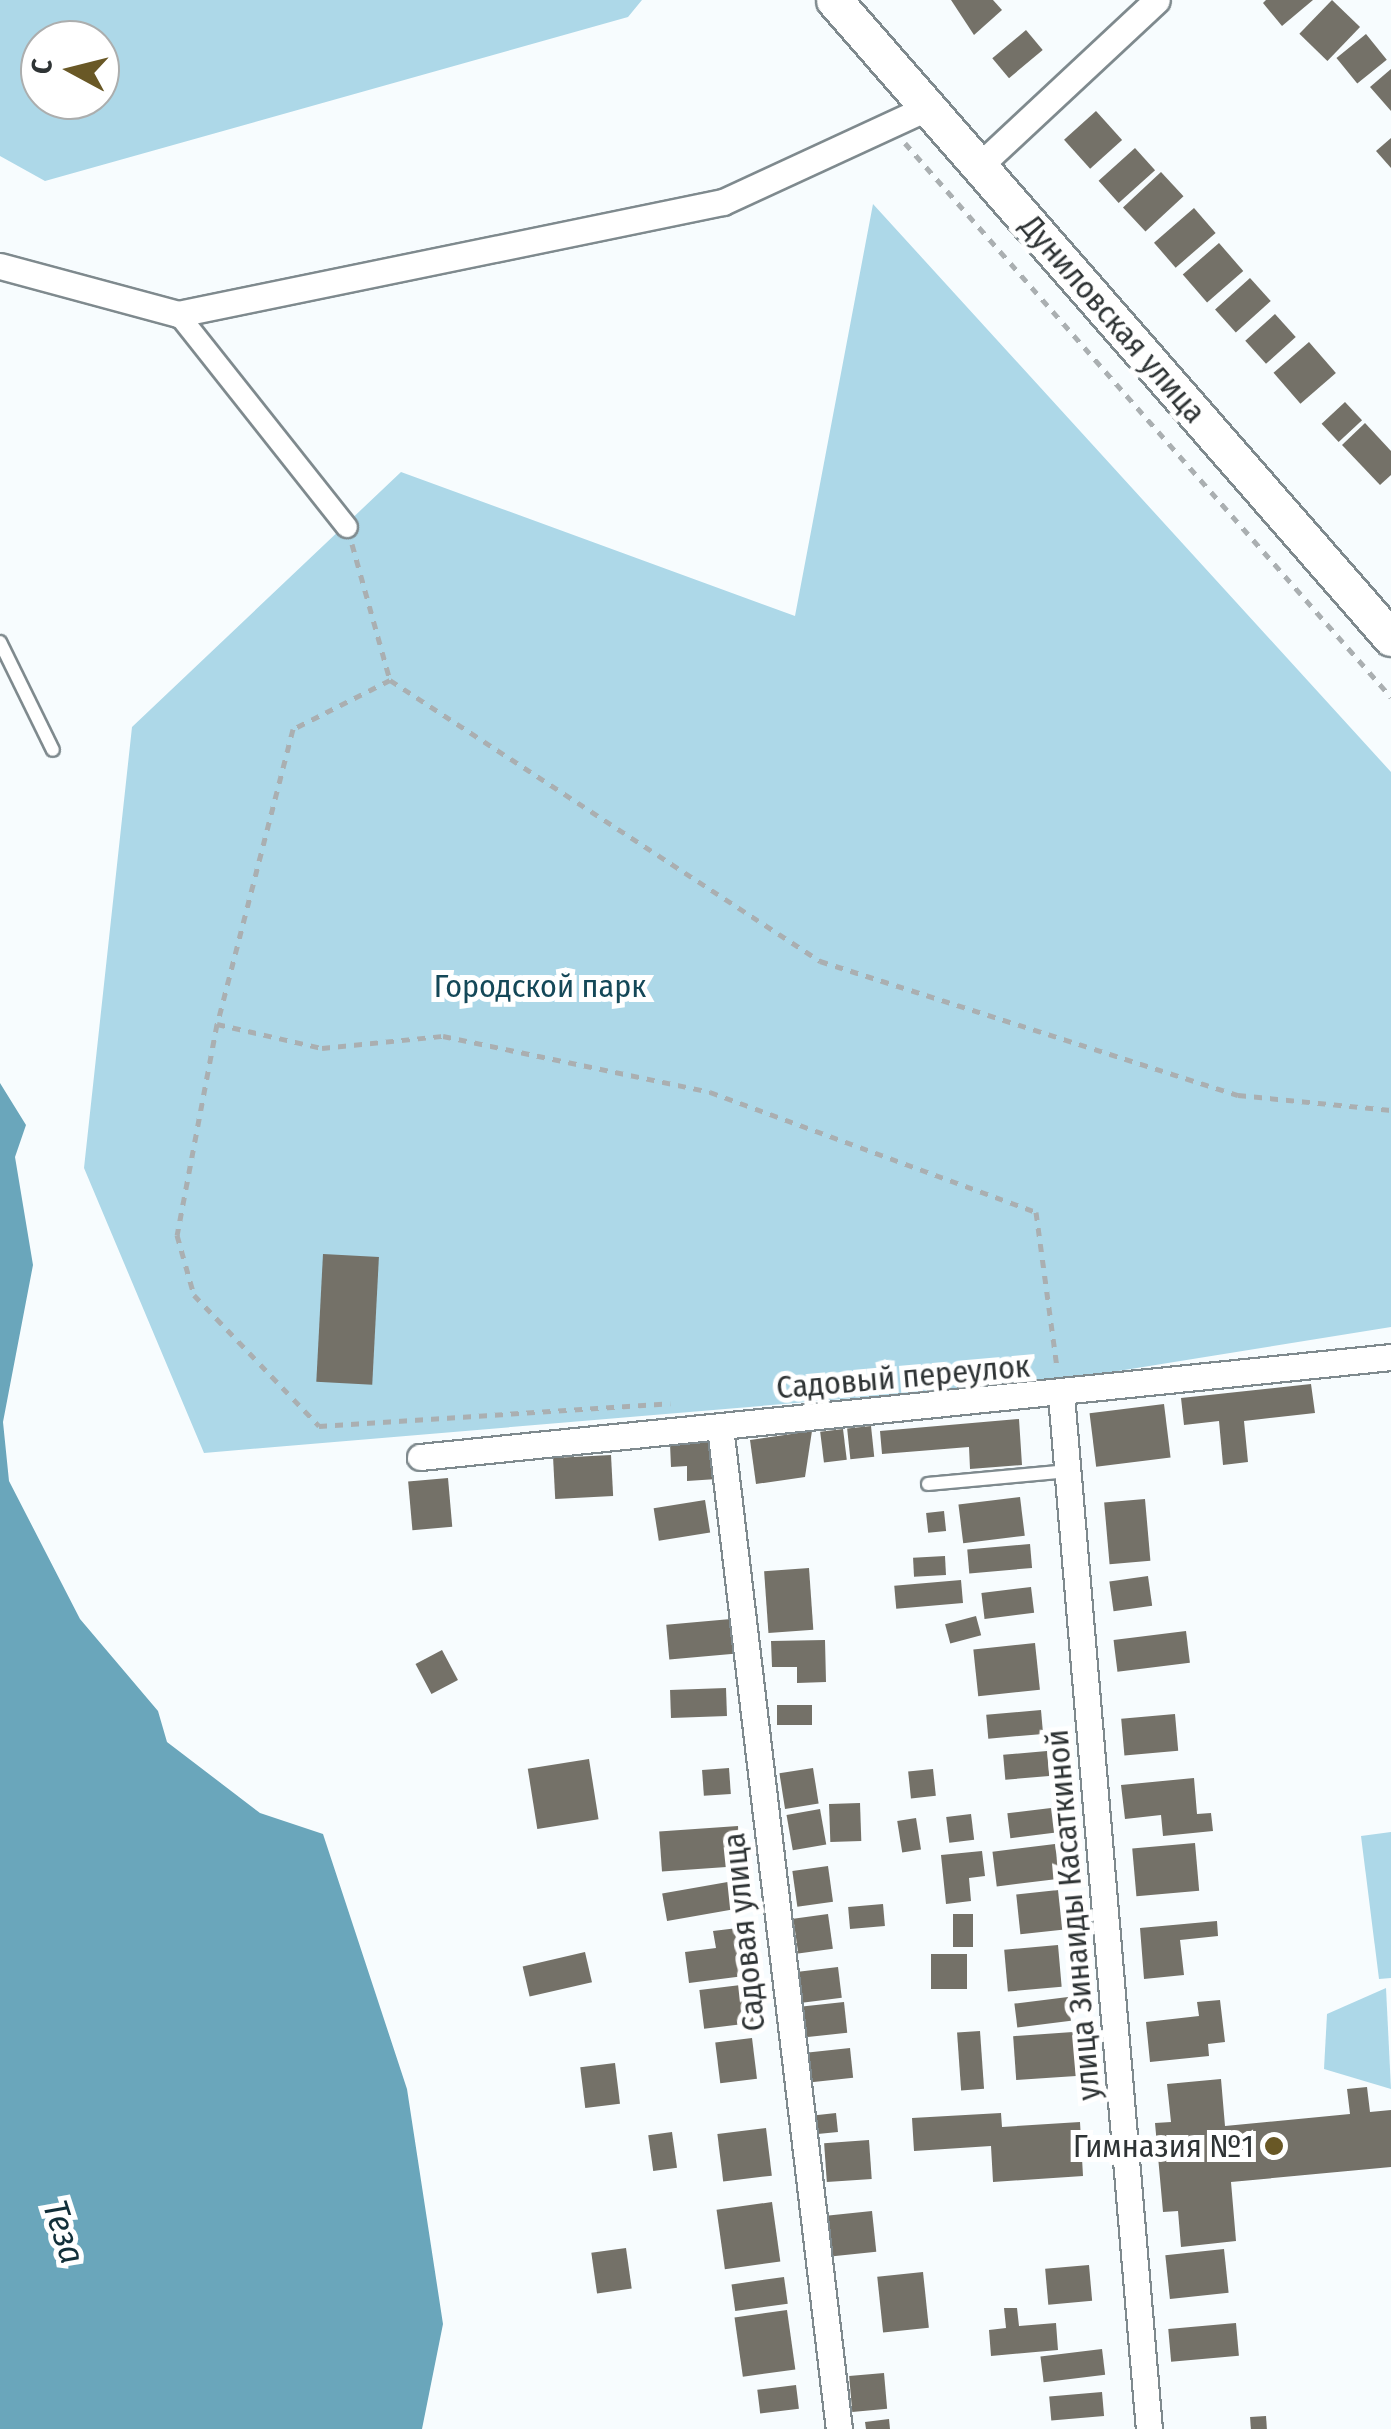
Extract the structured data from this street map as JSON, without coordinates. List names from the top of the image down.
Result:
{
  "streets": {
    "main road": ["Дуниловская улица"],
    "street": ["Садовый переулок", "улица Зинаиды Касаткиной", "Садовая улица"]
  },
  "crossings": [
    ["Садовый переулок", "улица Зинаиды Касаткиной"],
    ["Садовый переулок", "Садовая улица"]
  ],
  "water": ["Теза"],
  "parks": ["Городской парк"],
  "places": ["Гимназия №1"],
  "north": "left"
}
